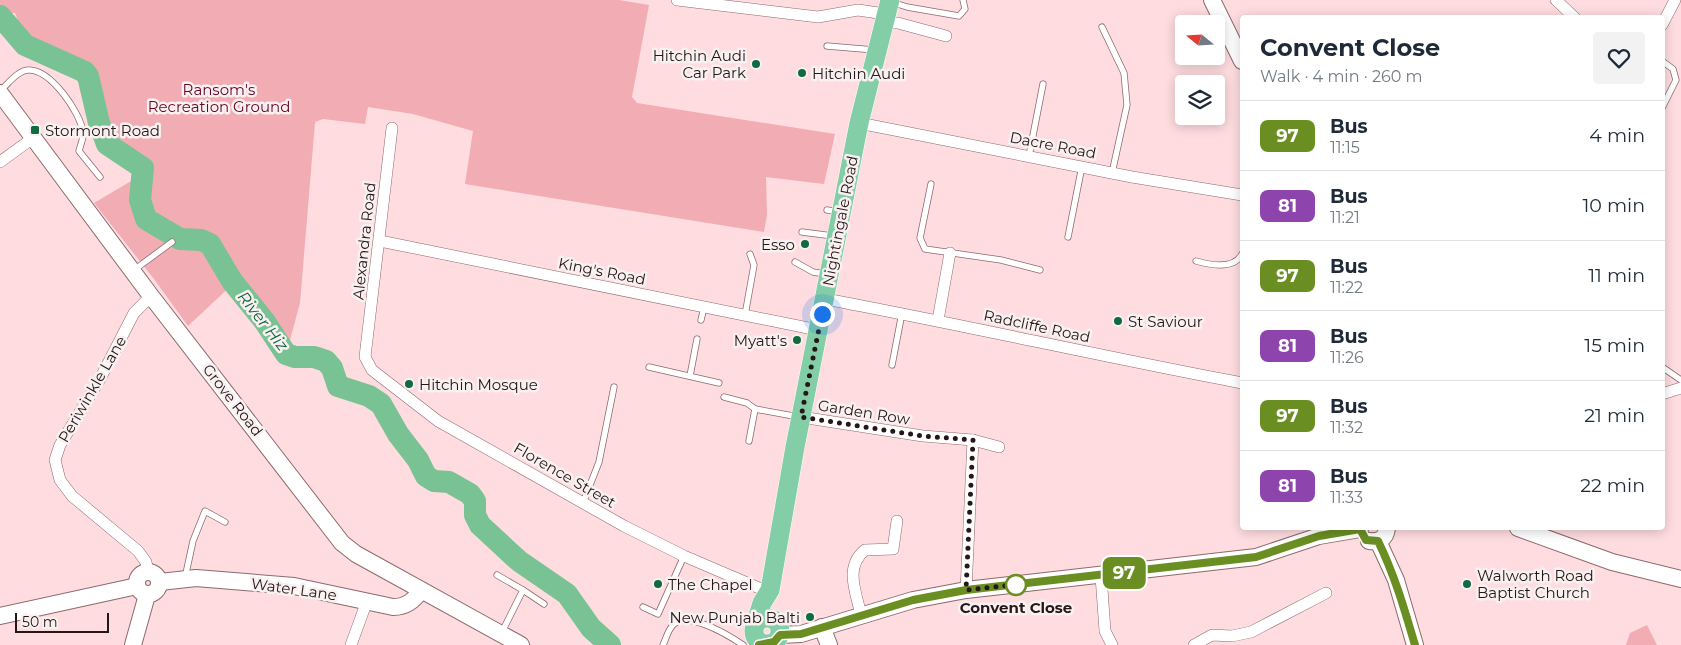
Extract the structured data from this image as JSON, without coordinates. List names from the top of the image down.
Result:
{
  "streets": {
    "main road": ["Nightingale Road"],
    "street": [
      "Dacre Road",
      "Alexandra Road",
      "King's Road",
      "Radcliffe Road",
      "Periwinkle Lane",
      "Grove Road",
      "Garden Row",
      "Florence Street",
      "Water Lane"
    ]
  },
  "crossings": [
    ["Dacre Road", "Nightingale Road"],
    ["Nightingale Road", "King's Road"],
    ["Nightingale Road", "Radcliffe Road"],
    ["Nightingale Road", "Garden Row"],
    ["Nightingale Road", "Florence Street"],
    ["Alexandra Road", "King's Road"],
    ["Alexandra Road", "Florence Street"],
    ["Periwinkle Lane", "Grove Road"],
    ["Periwinkle Lane", "Water Lane"],
    ["Grove Road", "Water Lane"]
  ],
  "water": ["River Hiz"],
  "parks": ["Ransom's Recreation Ground"],
  "places": {
    "other": [
      "Hitchin Audi Car Park",
      "Hitchin Audi",
      "Esso",
      "St Saviour",
      "Myatt's",
      "Hitchin Mosque",
      "The Chapel",
      "Walworth Road Baptist Church",
      "Convent Close",
      "New Punjab Balti"
    ],
    "transit": ["Stormont Road"]
  },
  "lines": ["bus line 97"],
  "scale_bar": "50 m",
  "north": "left",
  "page": {
    "on_map": "97",
    "heading": ["Convent Close", "Walk · 4 min · 260 m"],
    "list": [
      {
        "mark": "97",
        "name": "Bus",
        "note": "11:15",
        "value": "4 min"
      },
      {
        "mark": "81",
        "name": "Bus",
        "note": "11:21",
        "value": "10 min"
      },
      {
        "mark": "97",
        "name": "Bus",
        "note": "11:22",
        "value": "11 min"
      },
      {
        "mark": "81",
        "name": "Bus",
        "note": "11:26",
        "value": "15 min"
      },
      {
        "mark": "97",
        "name": "Bus",
        "note": "11:32",
        "value": "21 min"
      },
      {
        "mark": "81",
        "name": "Bus",
        "note": "11:33",
        "value": "22 min"
      }
    ],
    "scale": "50 m"
  }
}
